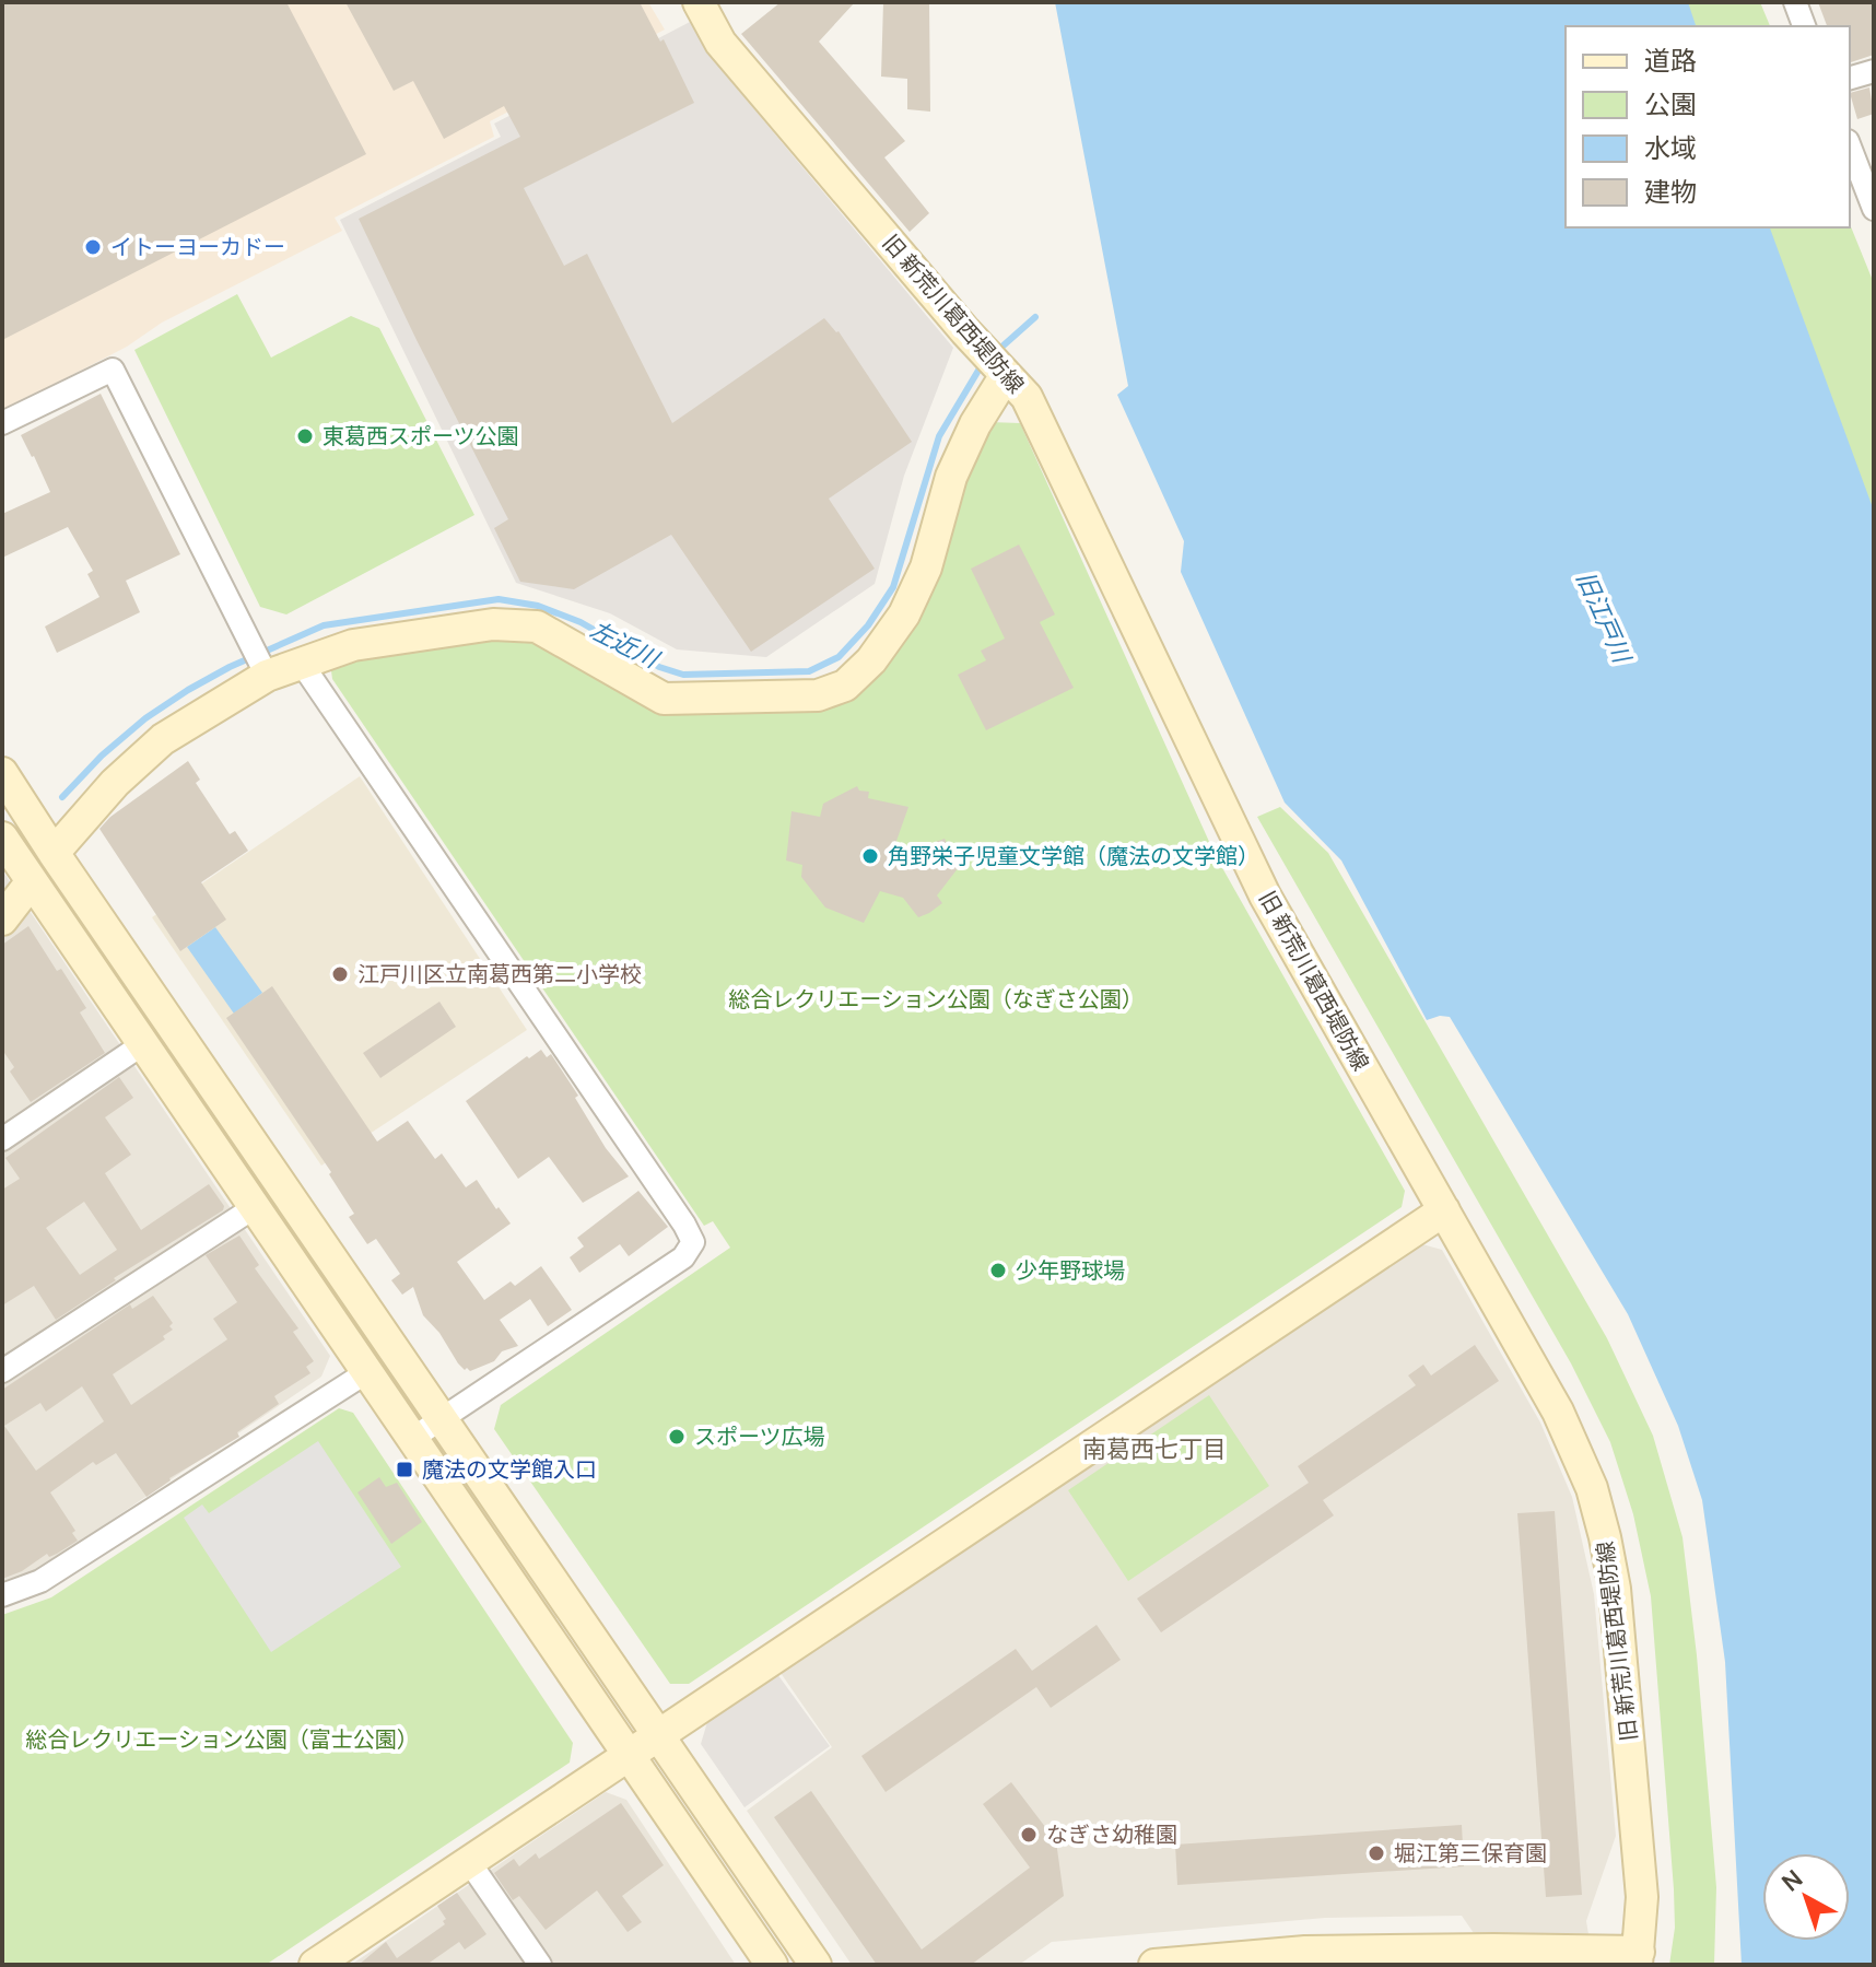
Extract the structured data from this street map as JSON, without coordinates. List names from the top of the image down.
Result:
{
  "streets": {
    "street": ["旧 新荒川葛西堤防線"]
  },
  "districts": ["南葛西七丁目"],
  "water": ["旧江戸川", "左近川"],
  "parks": ["総合レクリエーション公園（なぎさ公園）", "総合レクリエーション公園（富士公園）"],
  "places": {
    "other": [
      "イトーヨーカドー",
      "東葛西スポーツ公園",
      "角野栄子児童文学館（魔法の文学館）",
      "江戸川区立南葛西第二小学校",
      "少年野球場",
      "スポーツ広場",
      "なぎさ幼稚園",
      "堀江第三保育園"
    ],
    "transit": ["魔法の文学館入口"]
  },
  "legend": [
    "道路",
    "公園",
    "水域",
    "建物"
  ],
  "north": "top left"
}
